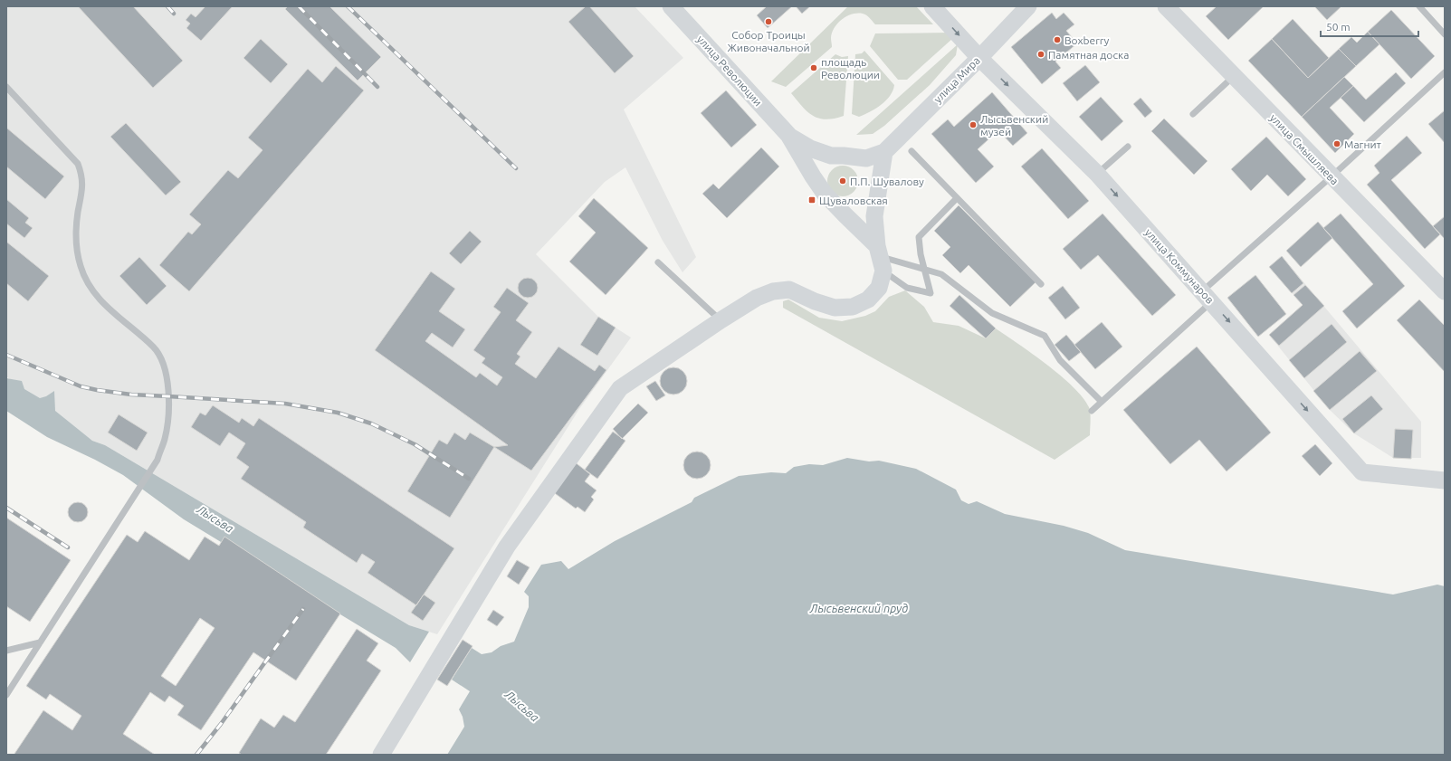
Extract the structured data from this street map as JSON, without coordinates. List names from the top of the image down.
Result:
{
  "streets": {
    "street": [
      "улица Революции",
      "улица Мира",
      "улица Смышляева",
      "улица Коммунаров"
    ]
  },
  "crossings": [
    ["улица Мира", "улица Коммунаров"]
  ],
  "one_way": ["улица Коммунаров"],
  "water": ["Лысьва", "Лысьвенский пруд"],
  "places": {
    "other": [
      "Собор Троицы Живоначальной",
      "Boxberry",
      "Памятная доска",
      "площадь Революции",
      "Лысьвенский музей",
      "Магнит",
      "П.П. Шувалову"
    ],
    "transit": ["Щуваловская"]
  },
  "scale_bar": "50 m"
}
